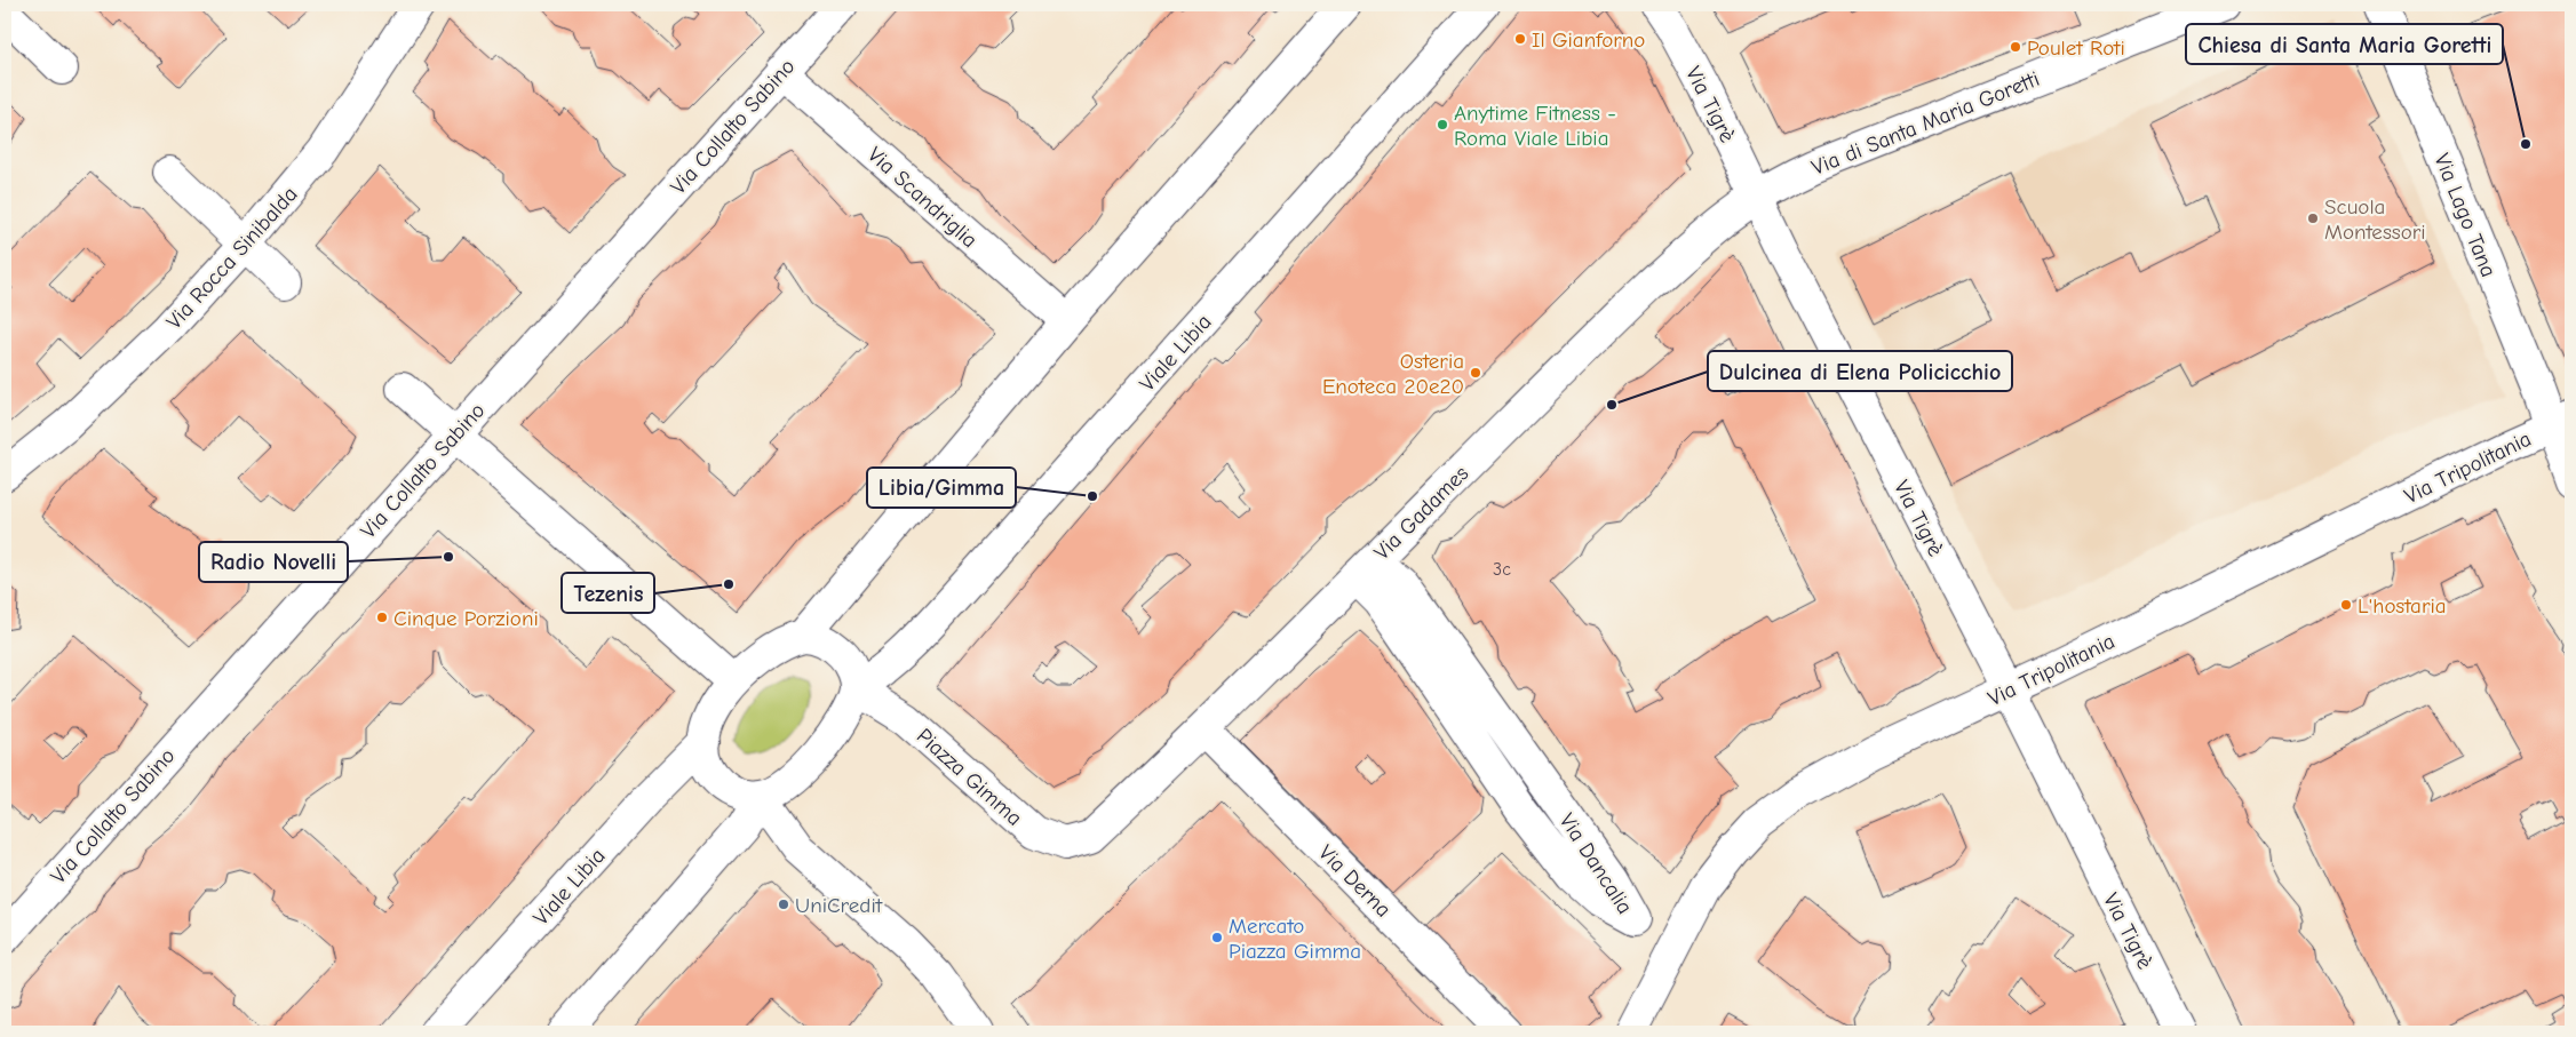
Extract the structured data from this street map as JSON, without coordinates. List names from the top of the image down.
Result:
{
  "streets": {
    "street": [
      "Via Tigrè",
      "Via di Santa Maria Goretti",
      "Via Collalto Sabino",
      "Via Scandriglia",
      "Via Lago Tana",
      "Via Rocca Sinibalda",
      "Viale Libia",
      "Via Tripolitania",
      "Via Gadames",
      "Piazza Gimma",
      "Via Dancalia",
      "Via Derna"
    ]
  },
  "crossings": [
    ["Via Tigrè", "Via di Santa Maria Goretti"],
    ["Via Tigrè", "Via Tripolitania"],
    ["Via Tigrè", "Via Gadames"],
    ["Via di Santa Maria Goretti", "Via Gadames"],
    ["Via Collalto Sabino", "Via Scandriglia"],
    ["Via Lago Tana", "Via Tripolitania"],
    ["Viale Libia", "Piazza Gimma"],
    ["Via Gadames", "Piazza Gimma"],
    ["Via Gadames", "Via Dancalia"],
    ["Via Gadames", "Via Derna"]
  ],
  "places": [
    "Il Gianforno",
    "Poulet Roti",
    "Anytime Fitness - Roma Viale Libia",
    "Chiesa di Santa Maria Goretti",
    "Scuola Montessori",
    "Osteria Enoteca 20e20",
    "Dulcinea di Elena Policicchio",
    "Libia/Gimma",
    "Radio Novelli",
    "Tezenis",
    "L'hostaria",
    "Cinque Porzioni",
    "UniCredit",
    "Mercato Piazza Gimma"
  ],
  "house_numbers": ["3c"]
}
